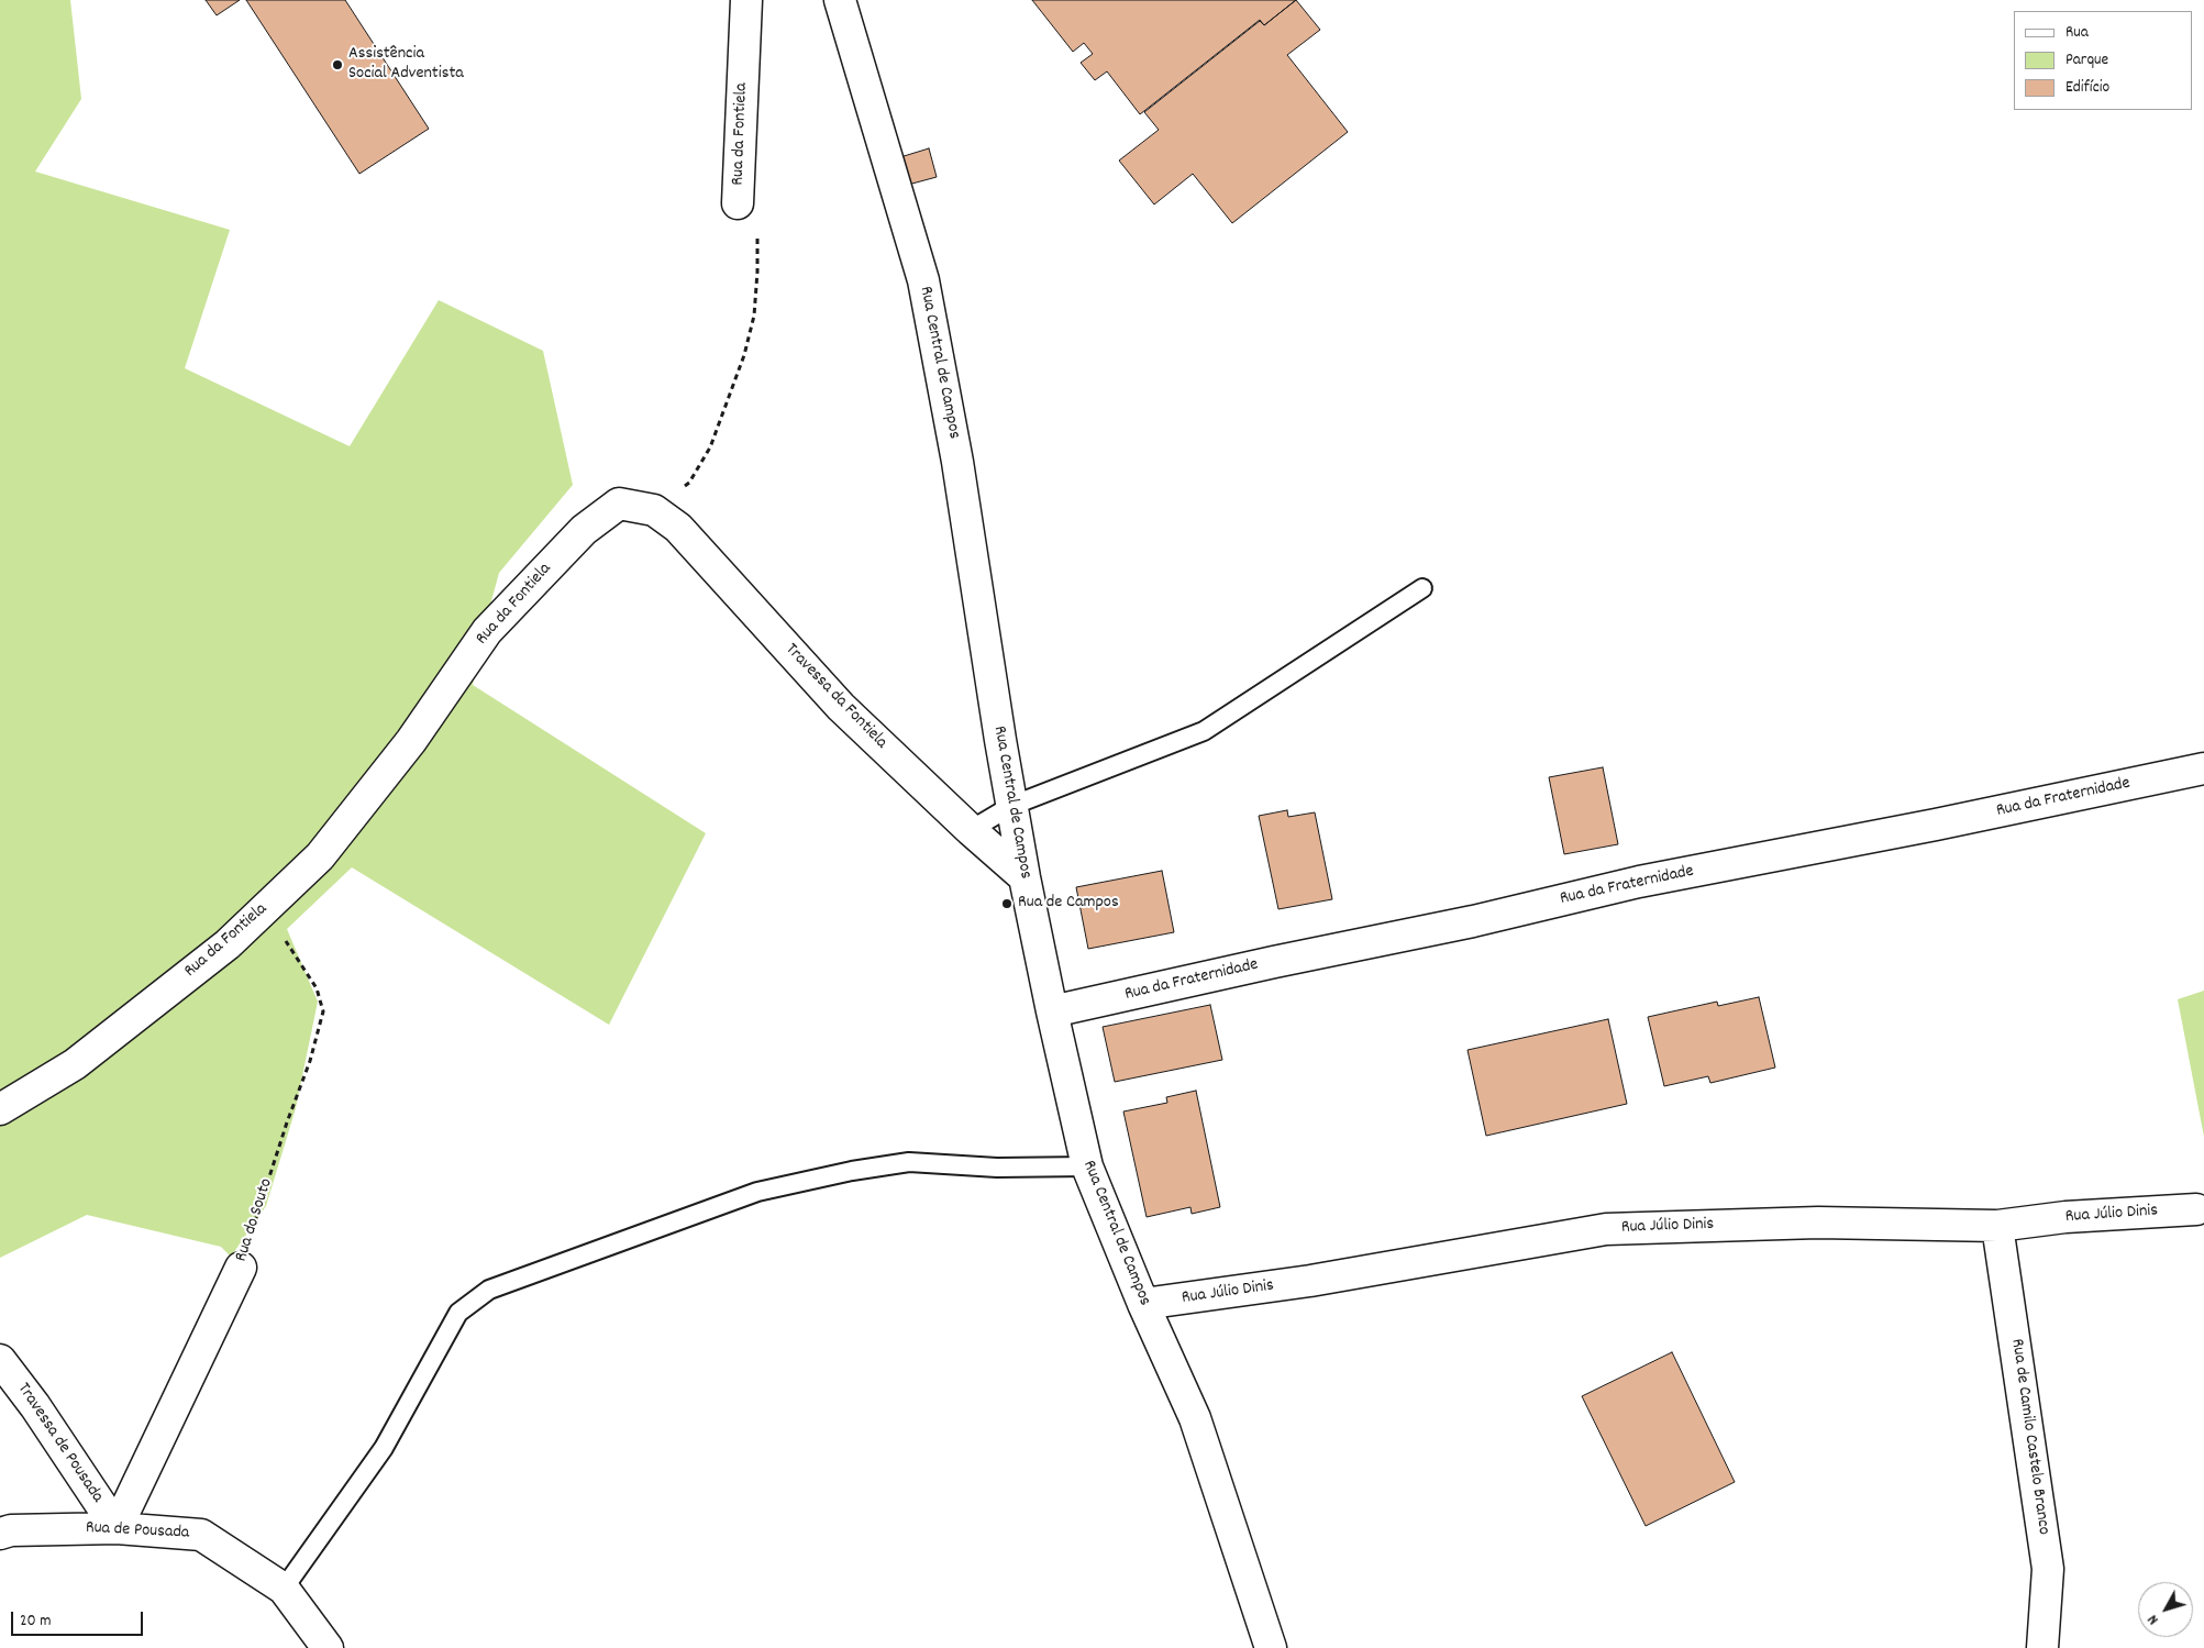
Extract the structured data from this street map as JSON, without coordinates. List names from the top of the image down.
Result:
{
  "streets": {
    "street": [
      "Rua da Fontiela",
      "Rua Central de Campos",
      "Travessa da Fontiela",
      "Rua da Fraternidade",
      "Rua Júlio Dinis",
      "Rua do Souto",
      "Rua de Camilo Castelo Branco",
      "Travessa de Pousada",
      "Rua de Pousada"
    ]
  },
  "crossings": [
    ["Rua da Fontiela", "Travessa da Fontiela"],
    ["Rua da Fontiela", "Rua do Souto"],
    ["Rua Central de Campos", "Travessa da Fontiela"],
    ["Rua Central de Campos", "Rua da Fraternidade"],
    ["Rua Central de Campos", "Rua Júlio Dinis"],
    ["Rua Júlio Dinis", "Rua de Camilo Castelo Branco"],
    ["Rua do Souto", "Travessa de Pousada"],
    ["Rua do Souto", "Rua de Pousada"],
    ["Travessa de Pousada", "Rua de Pousada"]
  ],
  "places": ["Assistência Social Adventista", "Rua de Campos"],
  "legend": ["Rua", "Parque", "Edifício"],
  "scale_bar": "20 m",
  "north": "bottom left"
}
